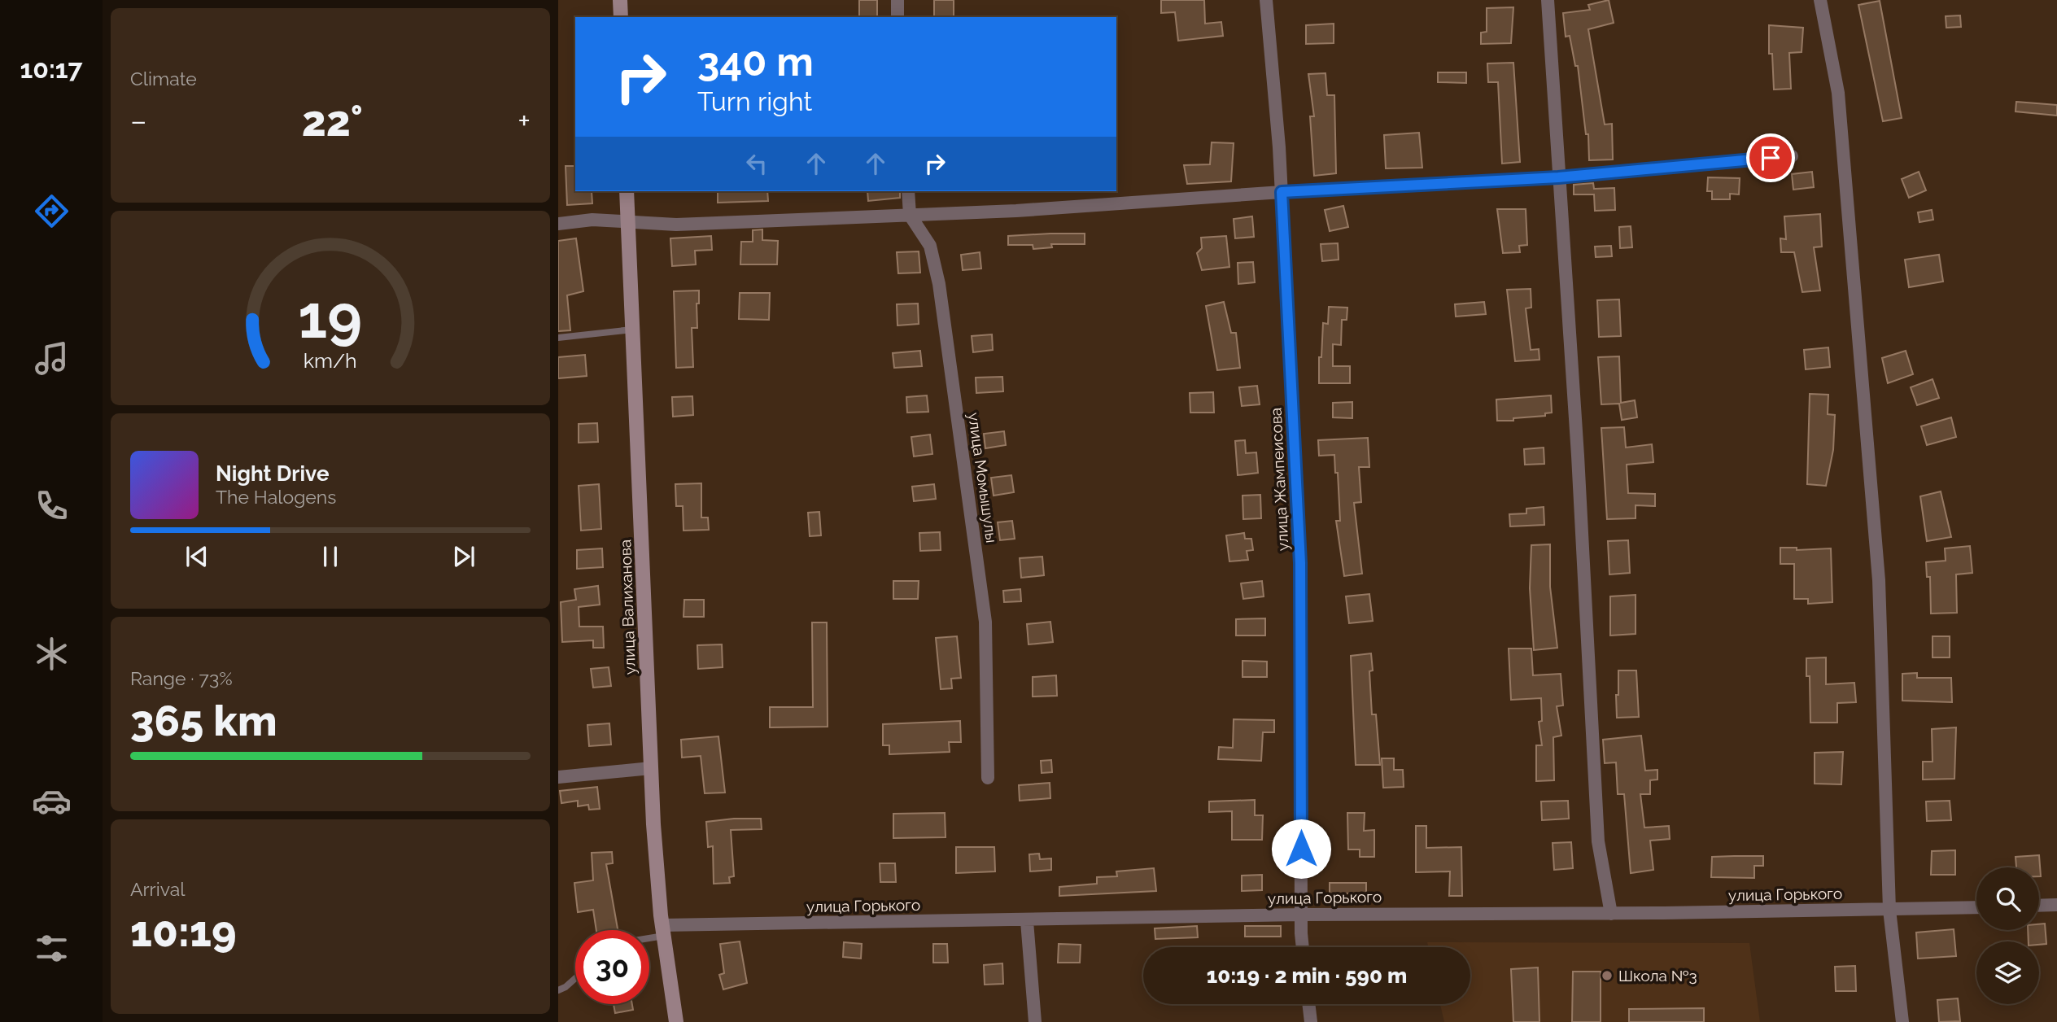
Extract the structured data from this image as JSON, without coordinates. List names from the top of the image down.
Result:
{
  "streets": {
    "main road": ["улица Валиханова"],
    "street": ["улица Момышулы", "улица Жампеисова", "улица Горького"]
  },
  "crossings": [
    ["улица Жампеисова", "улица Горького"],
    ["улица Валиханова", "улица Горького"]
  ],
  "places": ["Школа №3"],
  "page": {
    "tabs": "10:17",
    "tile": [
      "Climate",
      ["Range · 73%", "365 km"],
      ["Arrival", "10:19"]
    ],
    "turn": ["340 m", "Turn right"],
    "heat": ["−", "22°", "+"],
    "song": ["Night Drive", "The Halogens"],
    "limit": "30",
    "trip": "10:19 · 2 min · 590 m",
    "gauge": ["19", "km/h"]
  }
}
